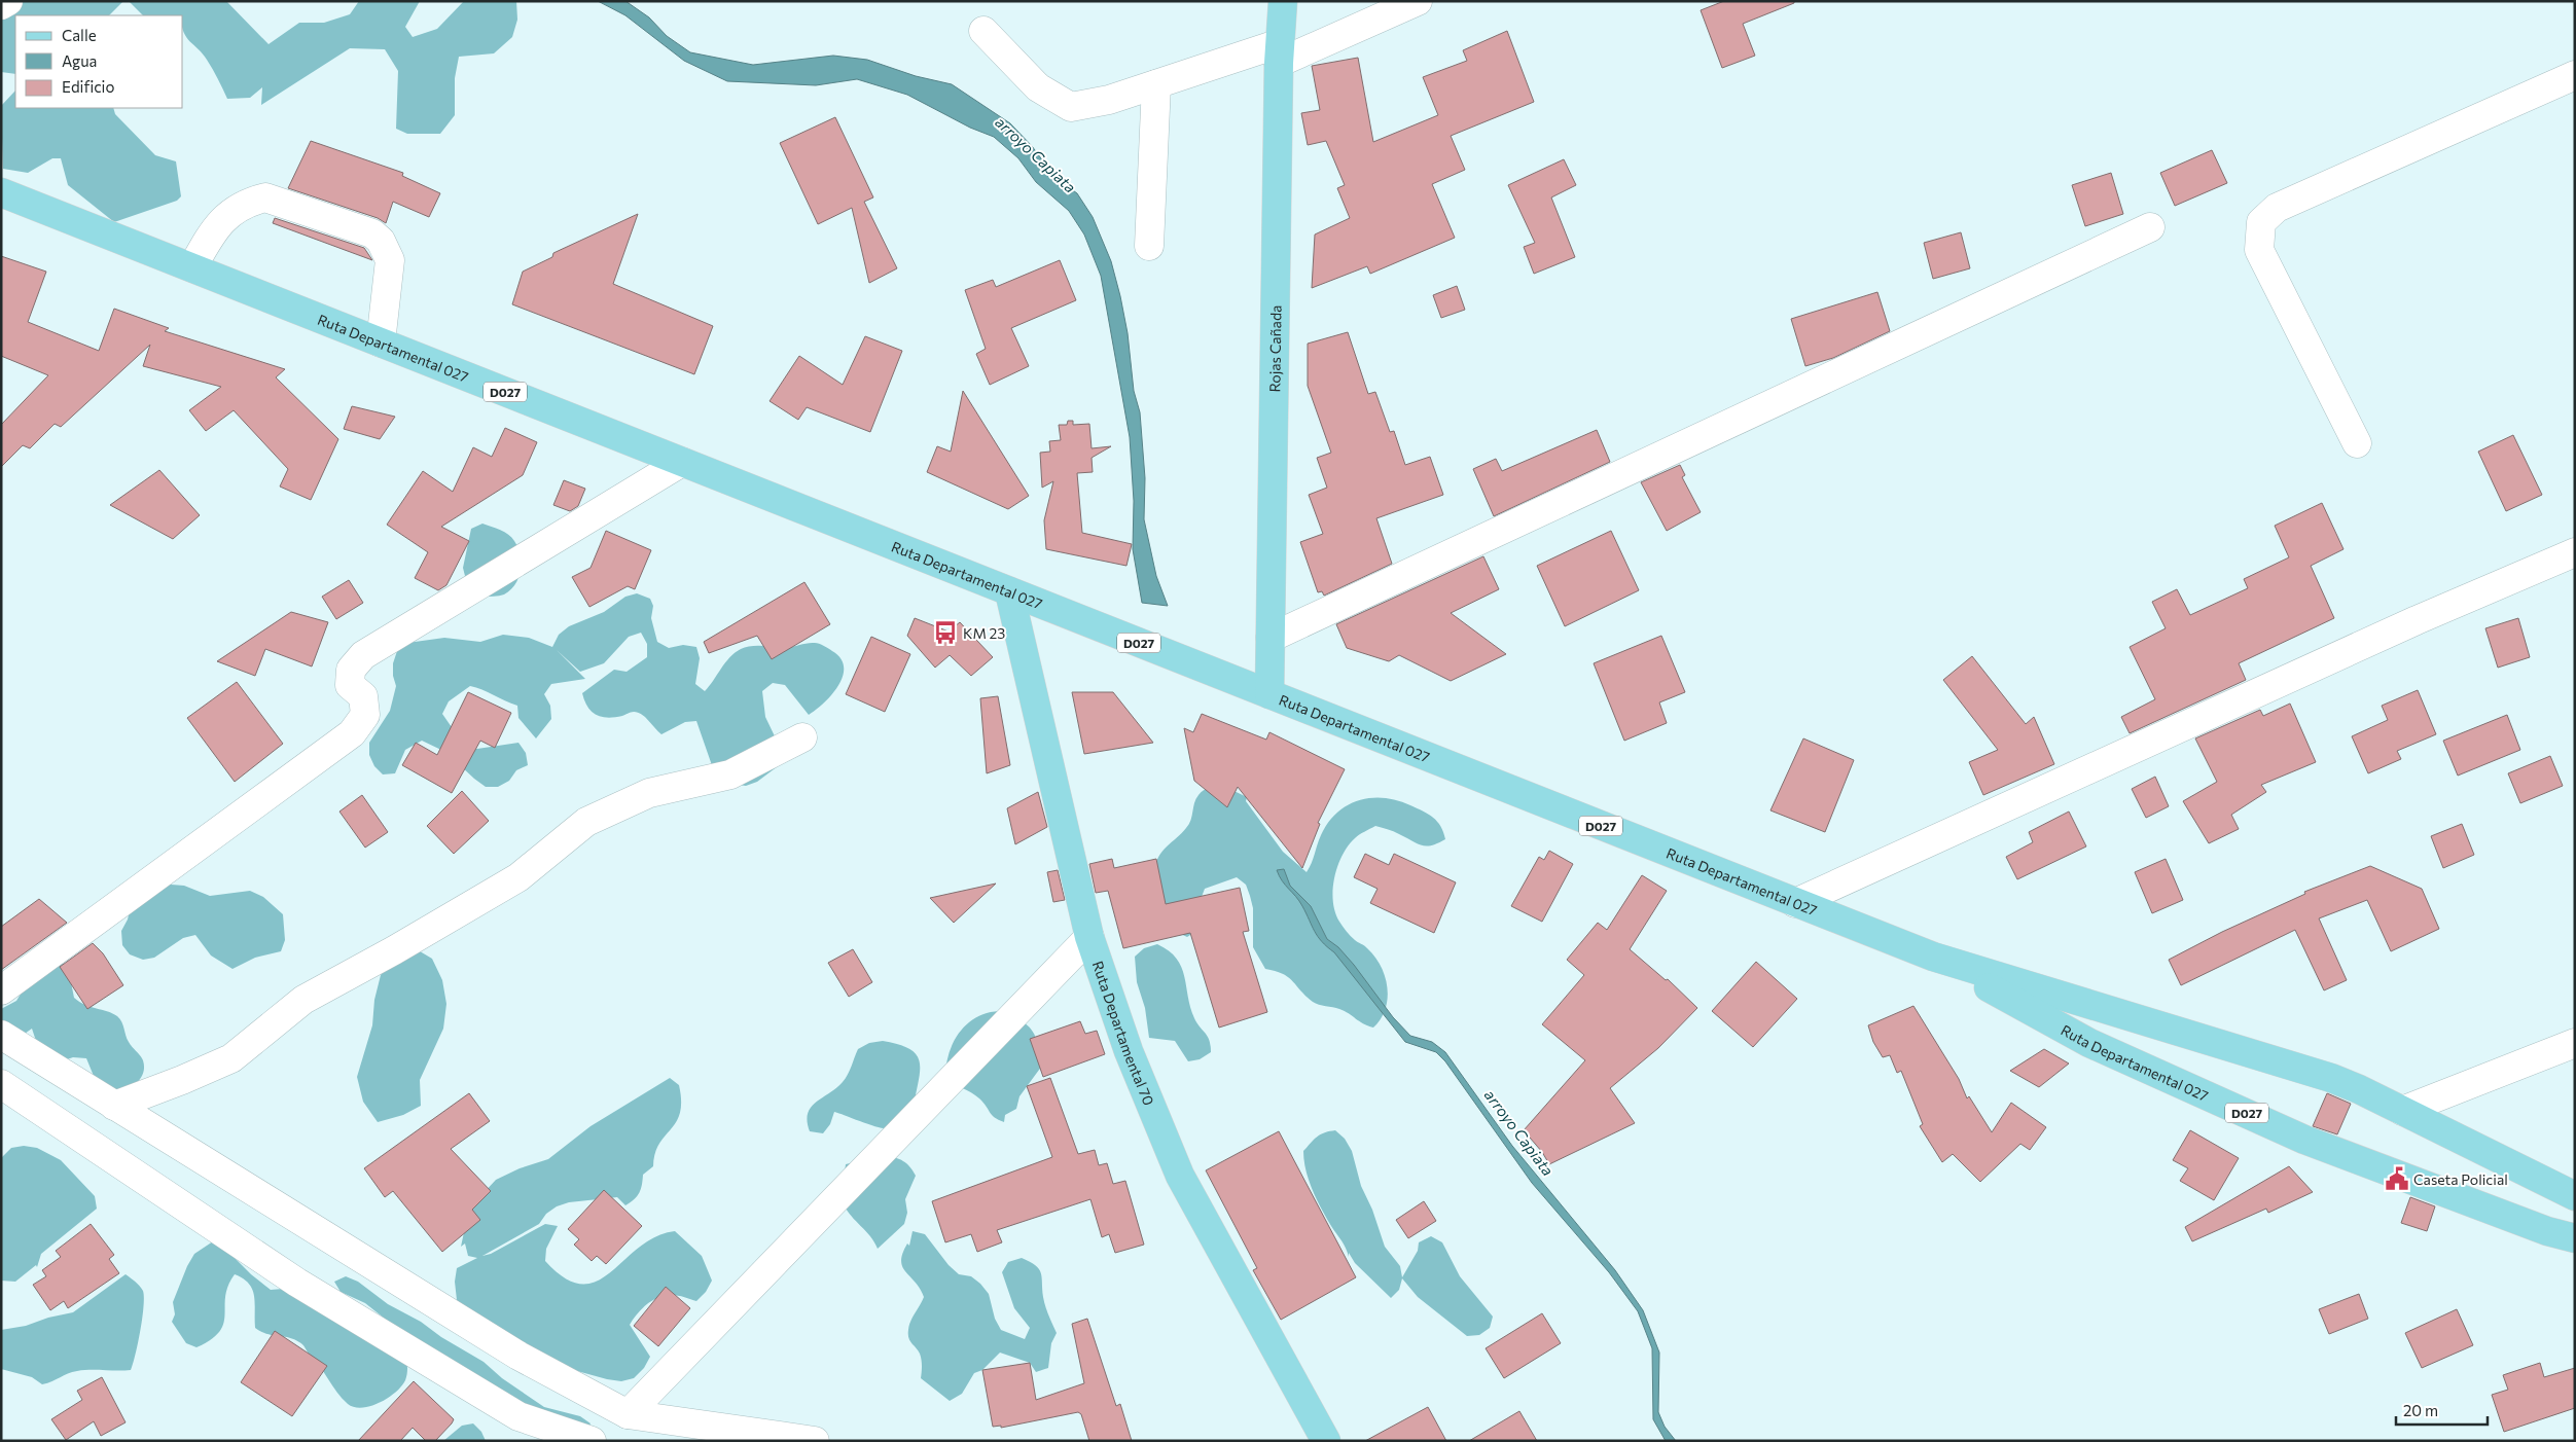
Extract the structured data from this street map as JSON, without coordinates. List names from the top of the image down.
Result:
{
  "streets": {
    "main road": [
      "Ruta Departamental 027",
      "Rojas Cañada",
      "D027",
      "Ruta Departamental 70"
    ]
  },
  "crossings": [
    ["Ruta Departamental 027", "Rojas Cañada"],
    ["Ruta Departamental 027", "Ruta Departamental 70"]
  ],
  "water": ["arroyo Capiata"],
  "places": {
    "bus stop": ["KM 23"],
    "public building": ["Caseta Policial"]
  },
  "legend": ["Calle", "Agua", "Edificio"],
  "scale_bar": "20 m"
}
